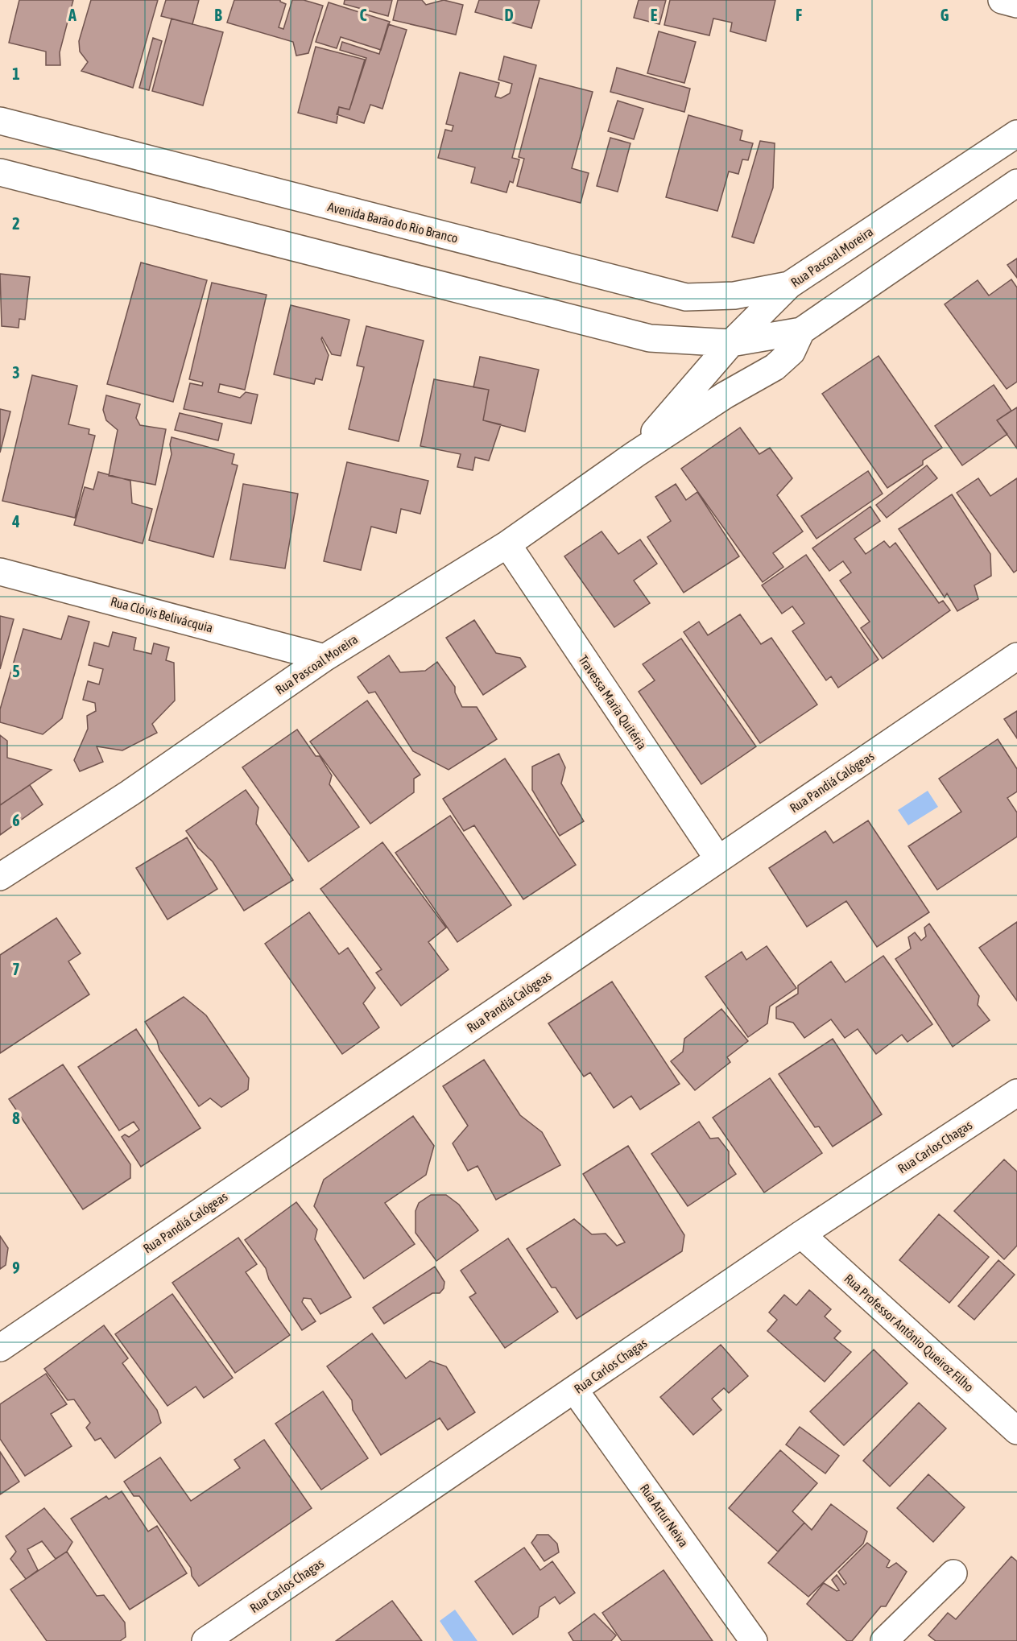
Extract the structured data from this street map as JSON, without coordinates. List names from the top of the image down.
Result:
{
  "streets": {
    "street": [
      "Avenida Barão do Rio Branco",
      "Rua Pascoal Moreira",
      "Rua Clóvis Belivácquia",
      "Travessa Maria Quitéria",
      "Rua Pandiá Calógeas",
      "Rua Carlos Chagas",
      "Rua Professor Antônio Queiroz Filho",
      "Rua Artur Neiva"
    ]
  },
  "crossings": [
    ["Avenida Barão do Rio Branco", "Rua Pascoal Moreira"],
    ["Rua Pascoal Moreira", "Rua Clóvis Belivácquia"],
    ["Rua Pascoal Moreira", "Travessa Maria Quitéria"],
    ["Travessa Maria Quitéria", "Rua Pandiá Calógeas"],
    ["Rua Carlos Chagas", "Rua Professor Antônio Queiroz Filho"],
    ["Rua Carlos Chagas", "Rua Artur Neiva"]
  ],
  "grid": {
    "columns": [
      "A",
      "B",
      "C",
      "D",
      "E",
      "F",
      "G"
    ],
    "rows": [
      "1",
      "2",
      "3",
      "4",
      "5",
      "6",
      "7",
      "8",
      "9"
    ]
  }
}
